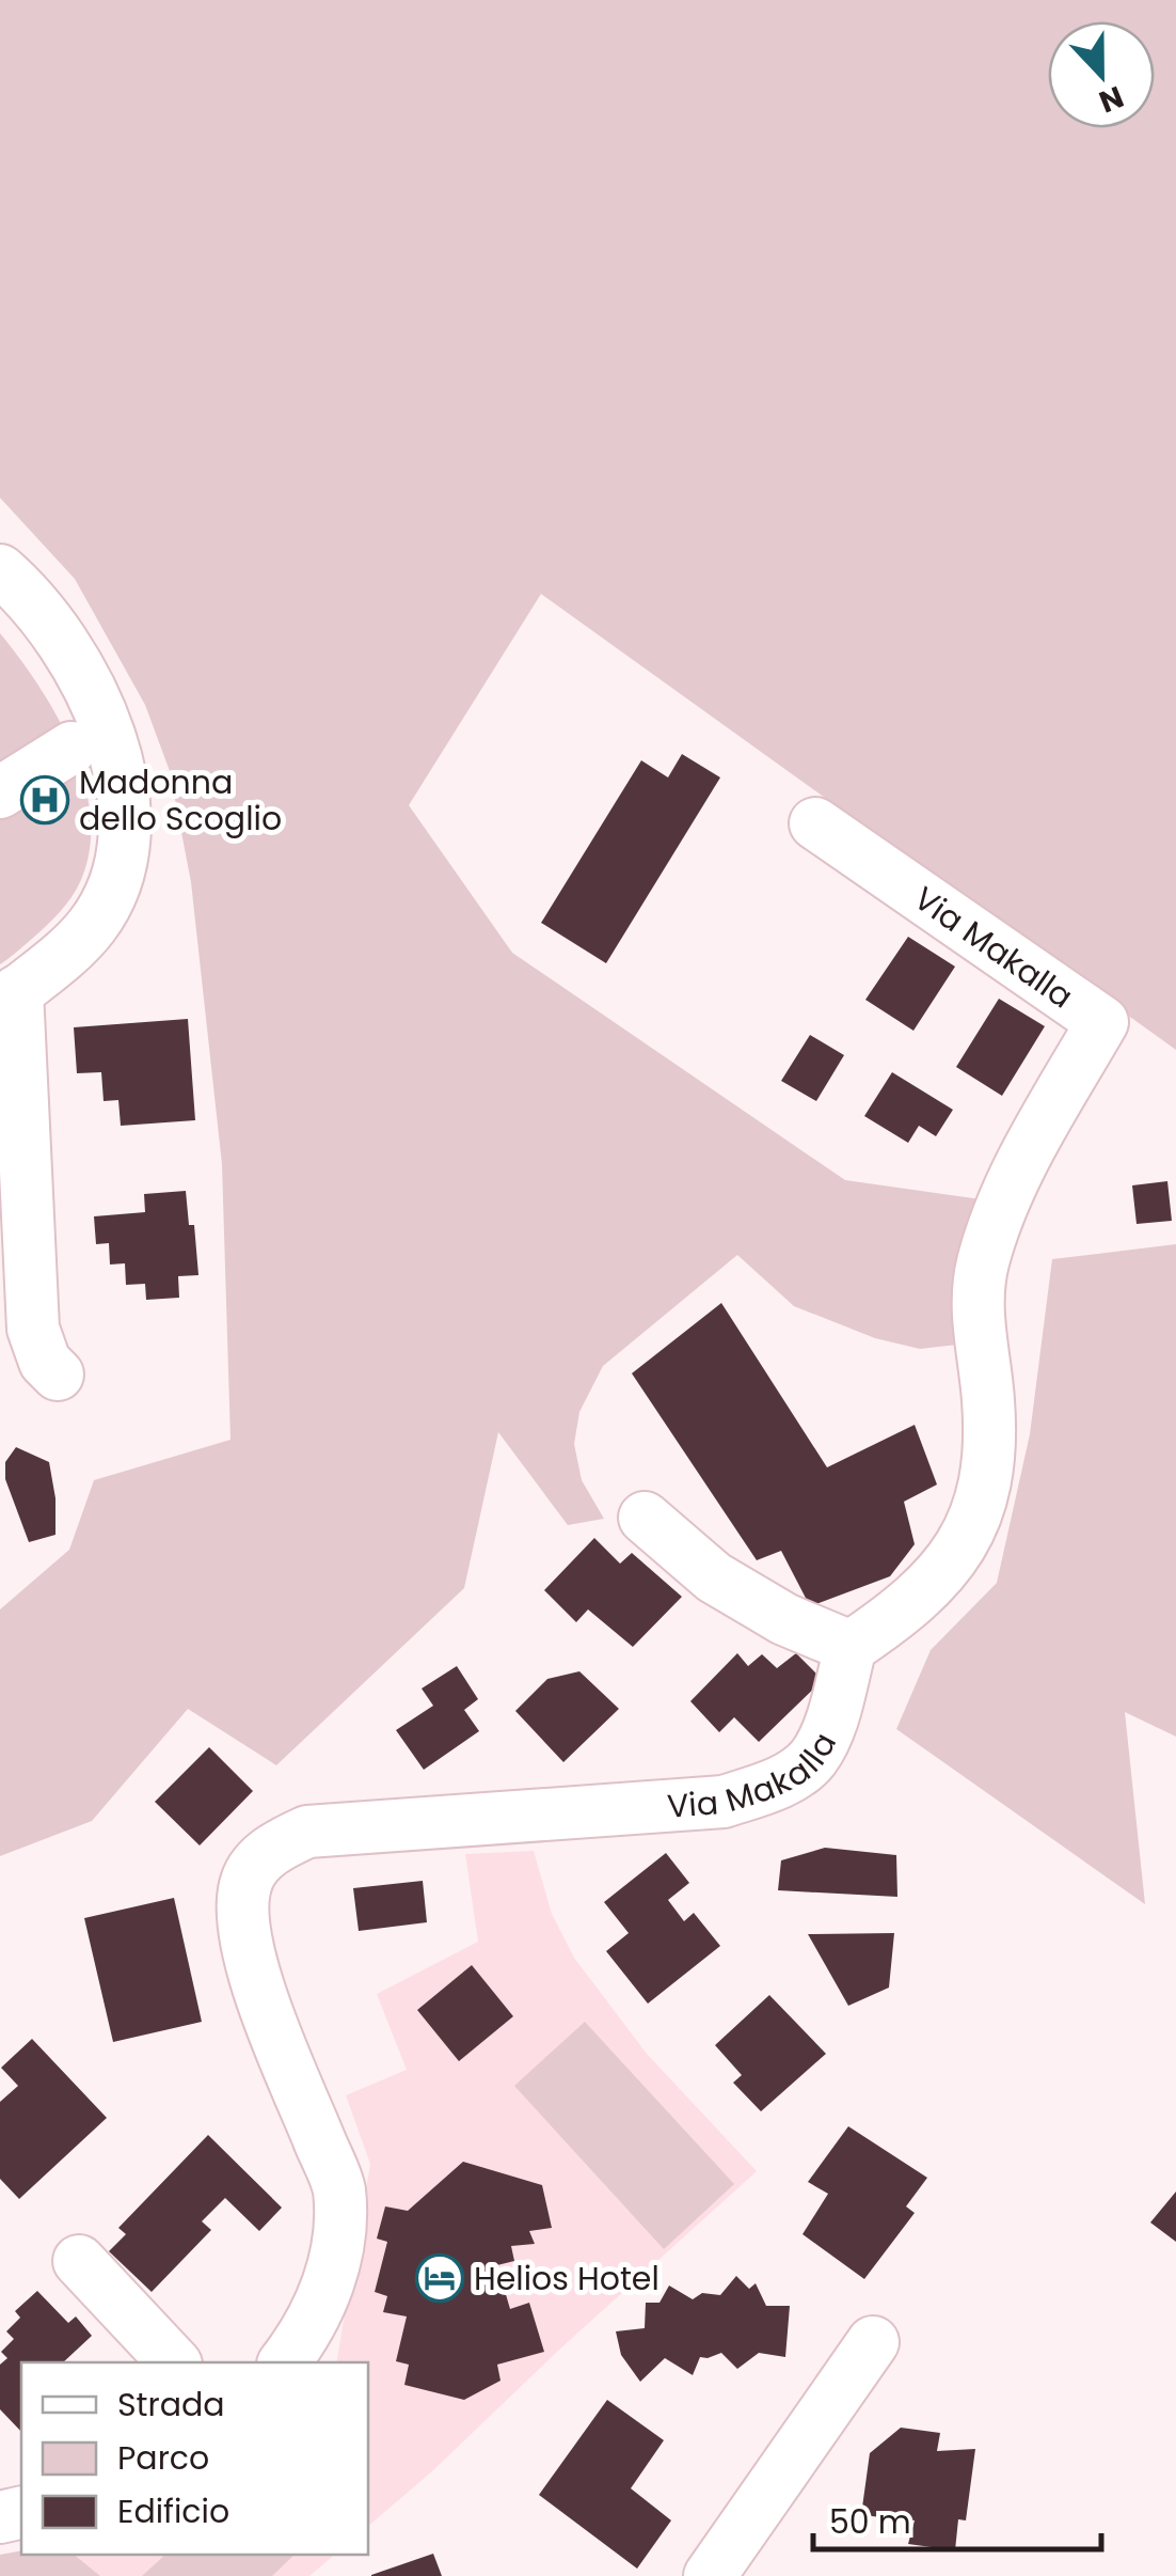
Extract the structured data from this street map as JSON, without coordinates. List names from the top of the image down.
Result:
{
  "streets": {
    "street": ["Via Makalla"]
  },
  "places": {
    "hospital": ["Madonna dello Scoglio"],
    "hotel": ["Helios Hotel"]
  },
  "legend": ["Strada", "Parco", "Edificio"],
  "scale_bar": "50 m",
  "north": "bottom"
}
